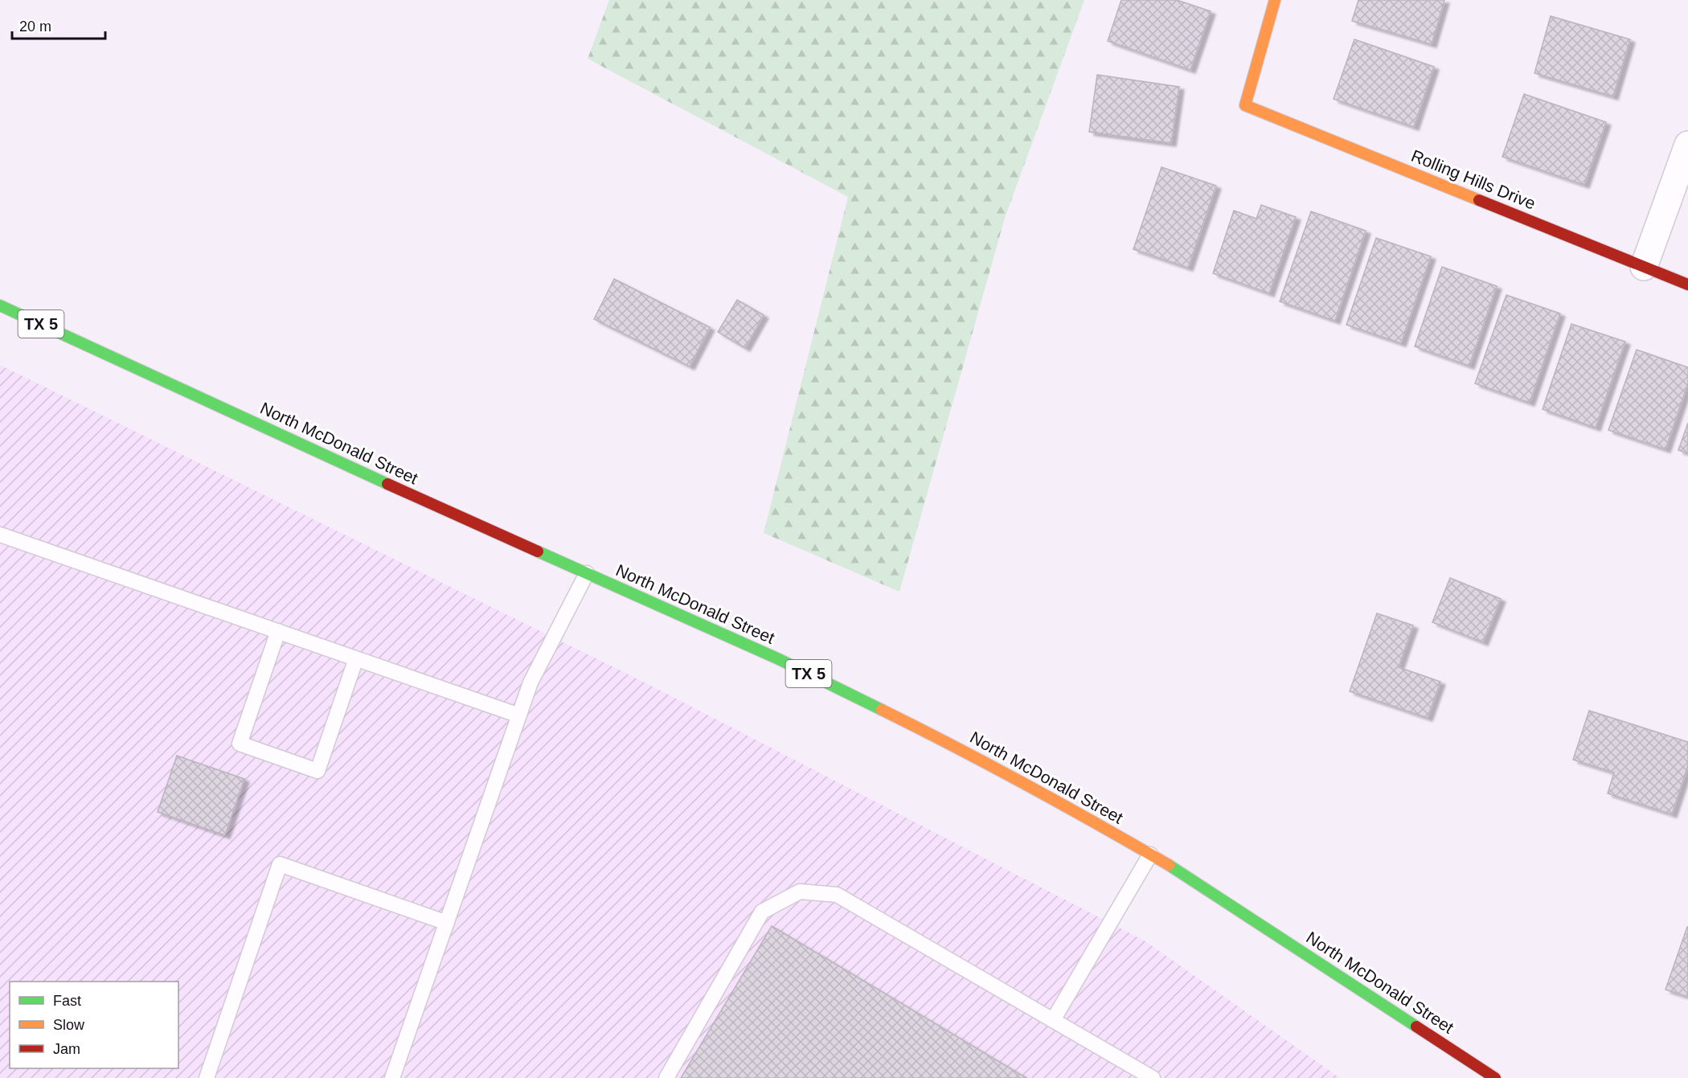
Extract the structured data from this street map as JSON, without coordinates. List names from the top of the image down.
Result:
{
  "streets": {
    "main road": ["Rolling Hills Drive", "TX 5", "North McDonald Street"]
  },
  "legend": ["Fast", "Slow", "Jam"],
  "scale_bar": "20 m"
}
